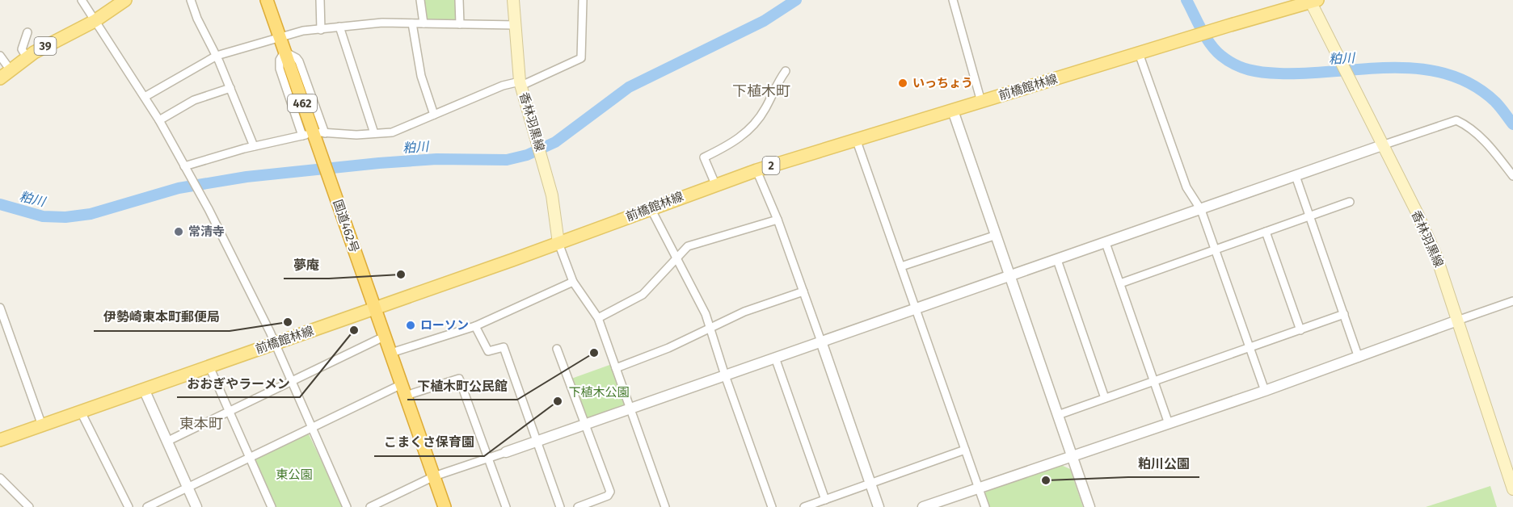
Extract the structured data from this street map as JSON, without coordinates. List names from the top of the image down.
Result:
{
  "streets": {
    "highway": ["462", "国道462号"],
    "main road": [
      "39",
      "前橋館林線",
      "香林羽黒線",
      "2"
    ]
  },
  "crossings": [
    ["前橋館林線", "香林羽黒線"],
    ["前橋館林線", "国道462号"]
  ],
  "districts": ["下植木町", "東本町"],
  "water": ["粕川"],
  "parks": ["下植木公園", "東公園"],
  "places": [
    "いっちょう",
    "常清寺",
    "夢庵",
    "伊勢崎東本町郵便局",
    "ローソン",
    "おおぎやラーメン",
    "下植木町公民館",
    "こまくさ保育園",
    "粕川公園"
  ]
}
